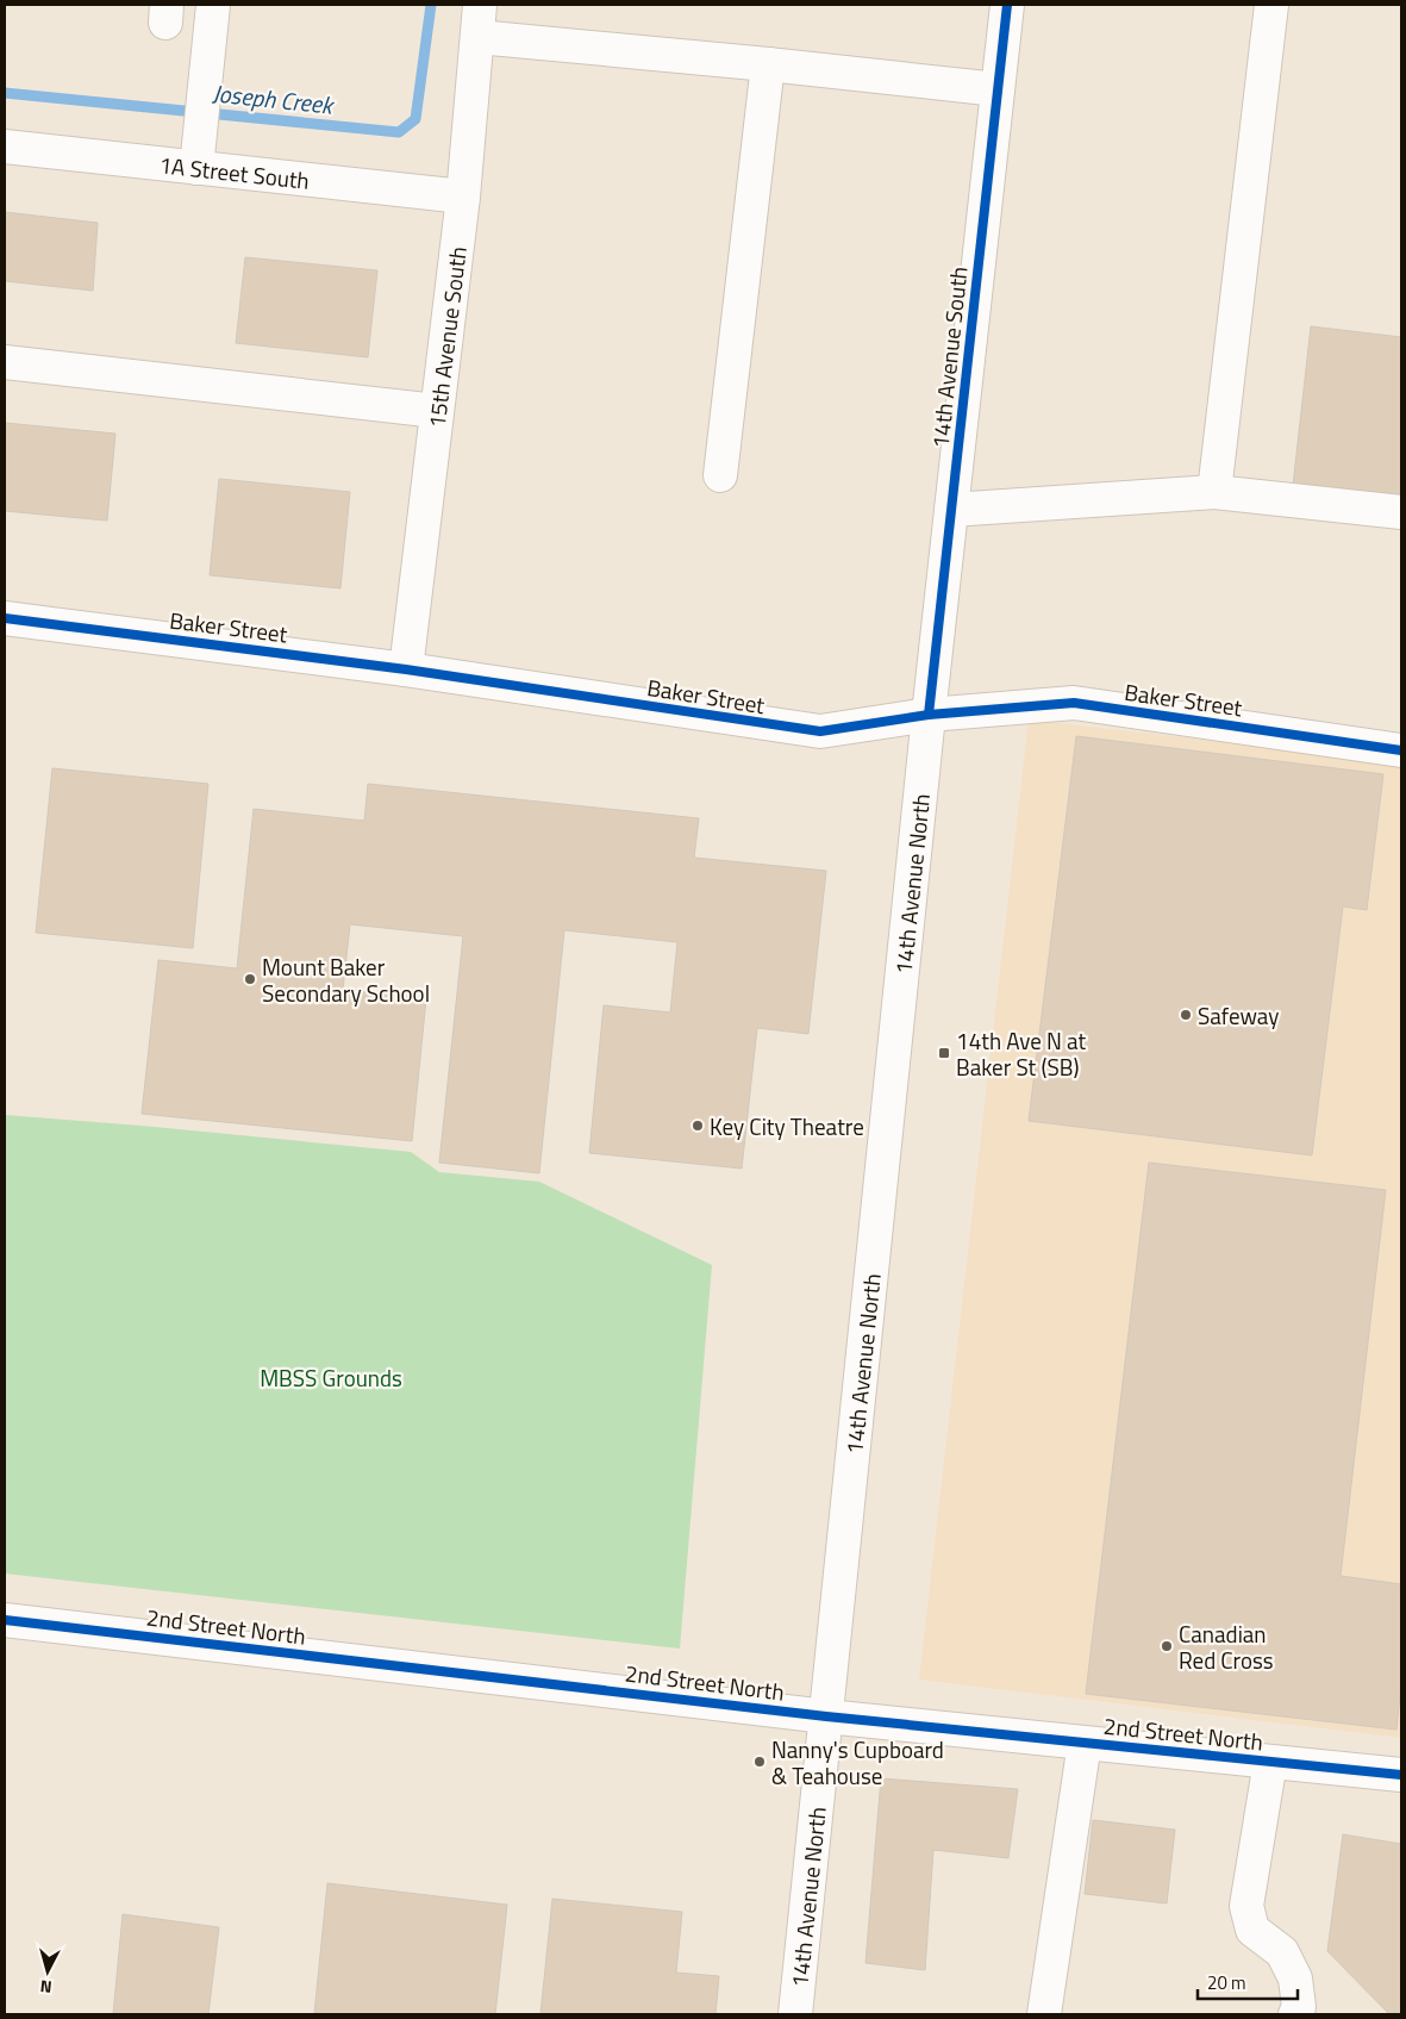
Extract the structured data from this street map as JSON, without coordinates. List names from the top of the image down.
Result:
{
  "streets": {
    "street": [
      "1A Street South",
      "15th Avenue South",
      "14th Avenue South",
      "Baker Street",
      "14th Avenue North",
      "2nd Street North"
    ]
  },
  "crossings": [
    ["1A Street South", "15th Avenue South"],
    ["15th Avenue South", "Baker Street"],
    ["14th Avenue South", "Baker Street"],
    ["14th Avenue South", "14th Avenue North"],
    ["Baker Street", "14th Avenue North"],
    ["14th Avenue North", "2nd Street North"]
  ],
  "water": ["Joseph Creek"],
  "parks": ["MBSS Grounds"],
  "places": {
    "other": [
      "Mount Baker Secondary School",
      "Safeway",
      "Key City Theatre",
      "Canadian Red Cross",
      "Nanny's Cupboard & Teahouse"
    ],
    "transit": ["14th Ave N at Baker St (SB)"]
  },
  "scale_bar": "20 m",
  "north": "bottom"
}
